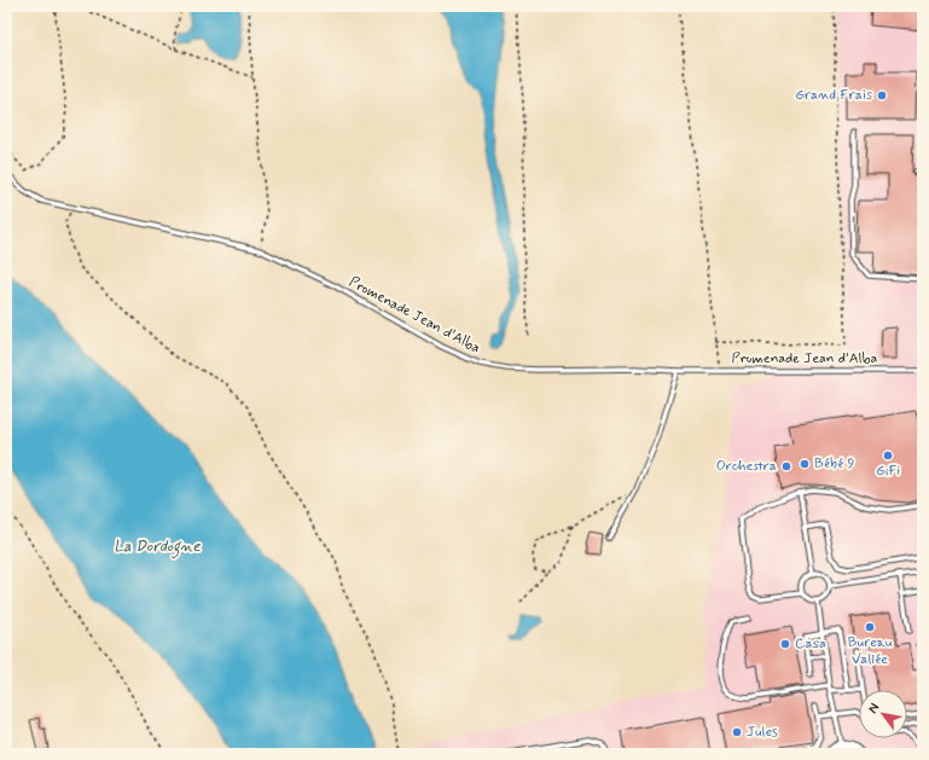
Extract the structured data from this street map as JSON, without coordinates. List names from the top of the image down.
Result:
{
  "streets": {
    "lane": ["Promenade Jean d'Alba"]
  },
  "water": ["La Dordogne"],
  "places": [
    "Grand Frais",
    "GiFi",
    "Bébé 9",
    "Orchestra",
    "Bureau Vallée",
    "Casa",
    "Jules"
  ],
  "north": "top left"
}
